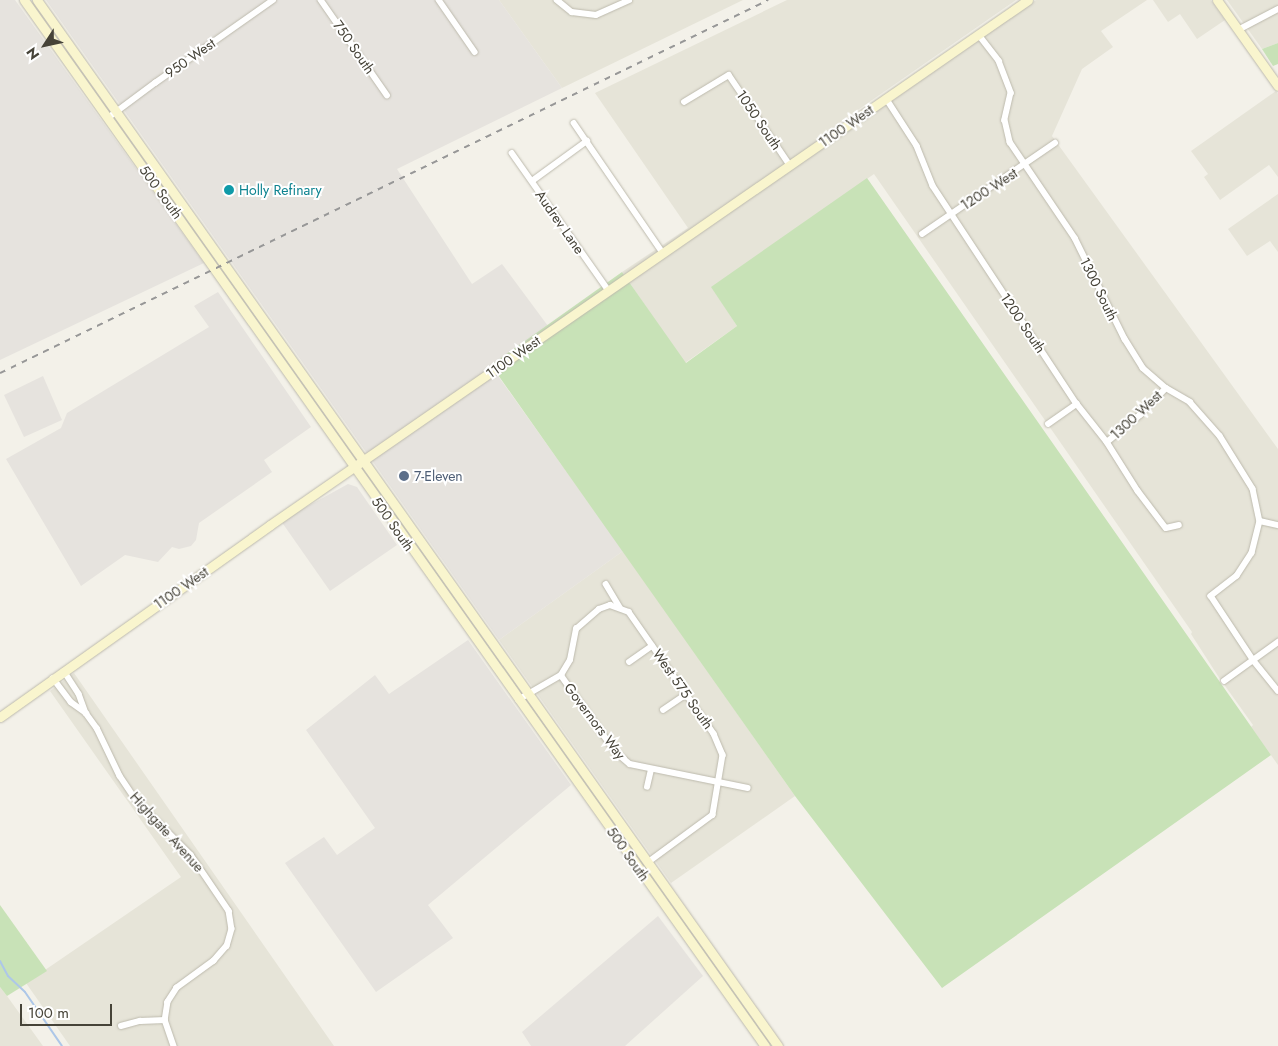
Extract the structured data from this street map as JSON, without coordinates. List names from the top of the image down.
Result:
{
  "streets": {
    "main road": ["1100 West", "500 South"],
    "street": [
      "750 South",
      "950 West",
      "1050 South",
      "1200 West",
      "Audrev Lane",
      "1300 South",
      "1200 South",
      "1300 West",
      "West 575 South",
      "Governors Way",
      "Highgate Avenue"
    ]
  },
  "crossings": [
    ["950 West", "500 South"],
    ["1050 South", "1100 West"],
    ["1100 West", "500 South"],
    ["1100 West", "Audrev Lane"],
    ["1100 West", "1300 South"],
    ["1100 West", "1200 South"],
    ["1100 West", "Highgate Avenue"],
    ["1200 West", "1300 South"],
    ["1200 West", "1200 South"],
    ["500 South", "West 575 South"],
    ["1300 South", "1300 West"],
    ["1200 South", "1300 West"],
    ["West 575 South", "Governors Way"]
  ],
  "places": ["Holly Refinary", "7-Eleven"],
  "scale_bar": "100 m",
  "north": "bottom left"
}
